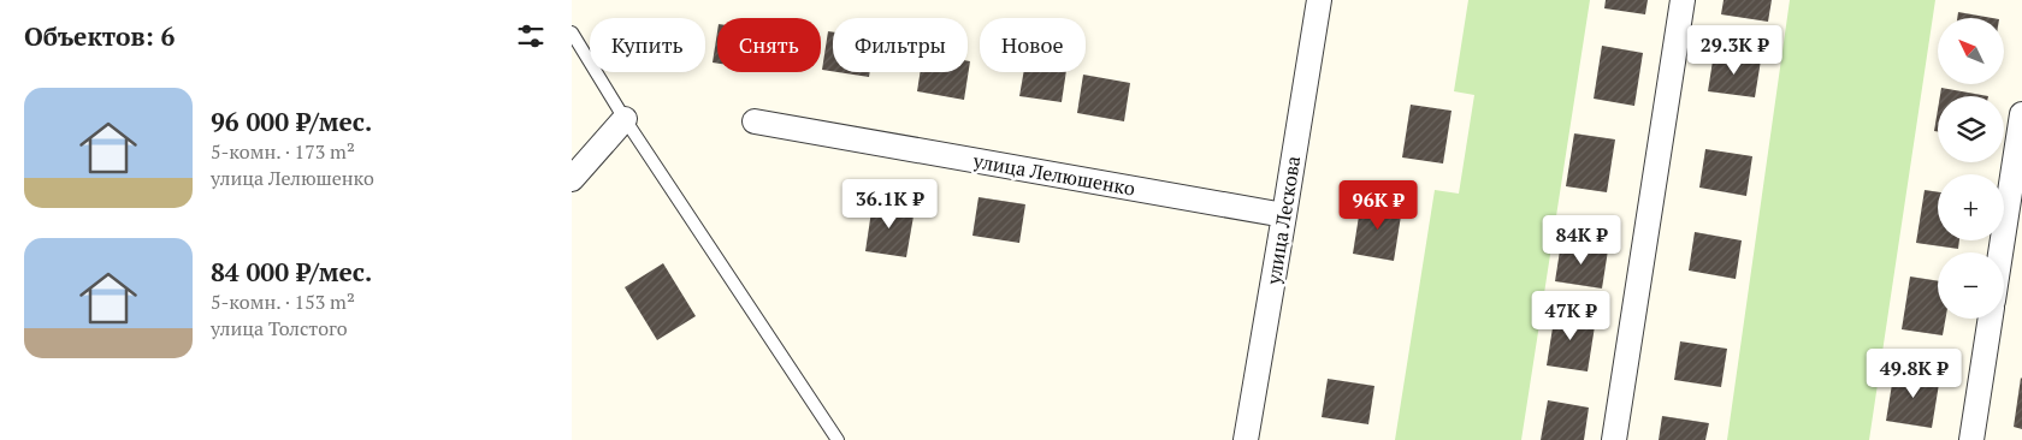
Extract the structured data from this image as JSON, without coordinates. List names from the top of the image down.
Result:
{
  "streets": {
    "street": ["улица Лелюшенко", "улица Лескова"]
  },
  "crossings": [
    ["улица Лелюшенко", "улица Лескова"]
  ],
  "north": "top left",
  "page": {
    "heading": "Объектов: 6",
    "map_buttons": ["+", "−"],
    "chip": [
      "Купить",
      "Снять",
      "Фильтры",
      "Новое"
    ],
    "price": [
      "29.3K ₽",
      "36.1K ₽",
      "96K ₽",
      "84K ₽",
      "47K ₽",
      "49.8K ₽"
    ],
    "list": [
      {
        "name": "96 000 ₽/мес.",
        "note": "5-комн. · 173 m² · улица Лелюшенко"
      },
      {
        "name": "84 000 ₽/мес.",
        "note": "5-комн. · 153 m² · улица Толстого"
      }
    ]
  }
}
